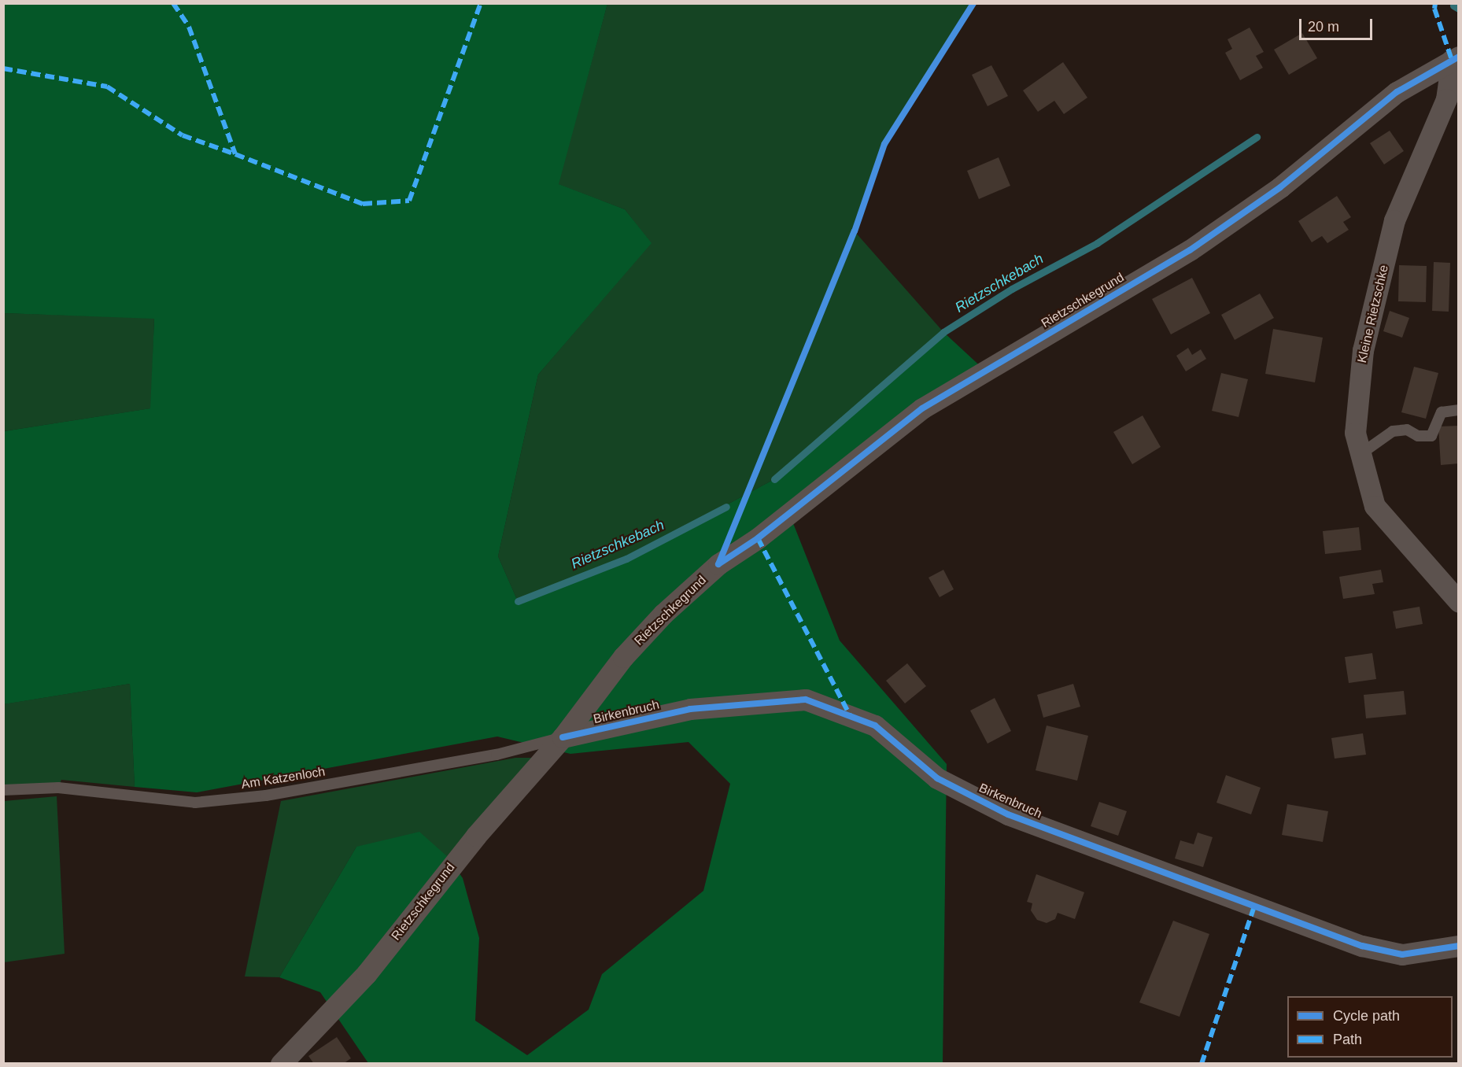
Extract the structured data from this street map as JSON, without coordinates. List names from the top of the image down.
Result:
{
  "streets": {
    "street": ["Rietzschkegrund", "Kleine Rietzschke", "Birkenbruch"],
    "lane": ["Am Katzenloch"]
  },
  "crossings": [
    ["Rietzschkegrund", "Kleine Rietzschke"],
    ["Rietzschkegrund", "Birkenbruch"],
    ["Rietzschkegrund", "Am Katzenloch"],
    ["Birkenbruch", "Am Katzenloch"]
  ],
  "water": ["Rietzschkebach"],
  "legend": ["Cycle path", "Path"],
  "scale_bar": "20 m"
}
